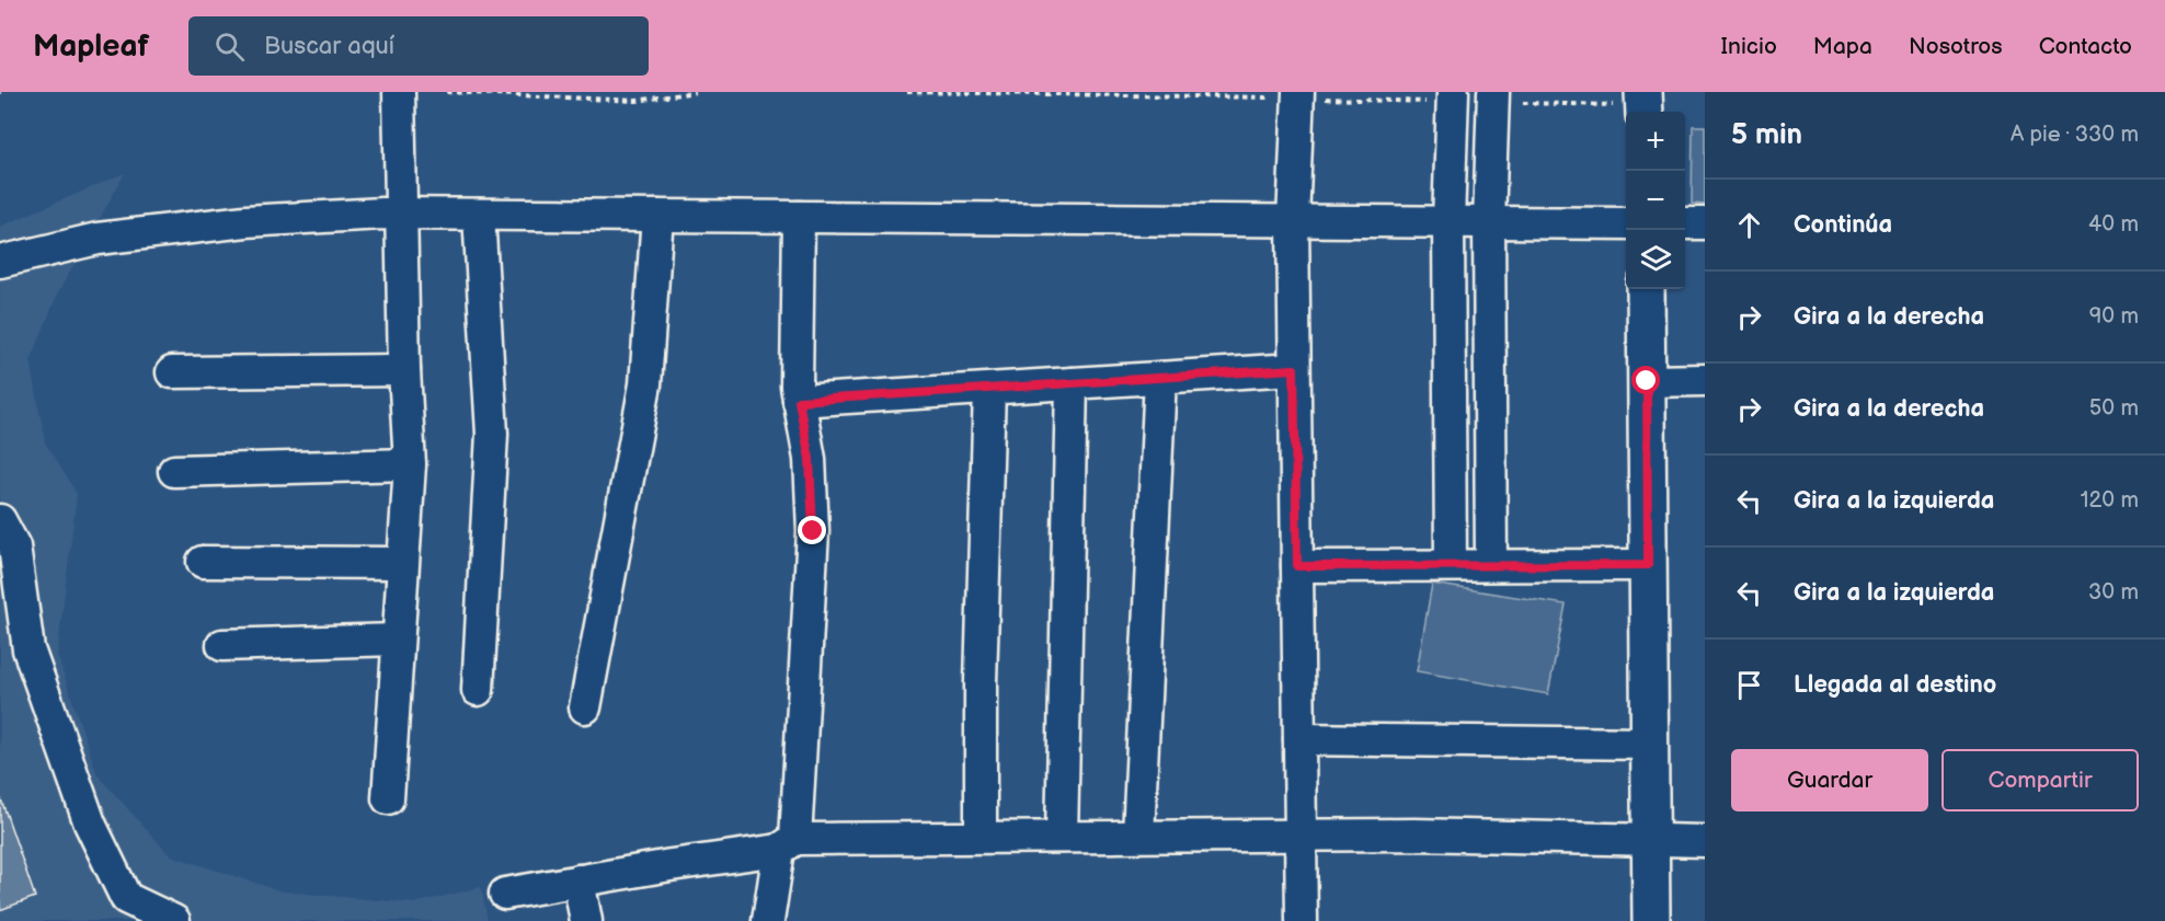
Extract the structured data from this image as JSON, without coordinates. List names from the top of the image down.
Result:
{
  "page": {
    "header": "Mapleaf",
    "search": "Buscar aquí",
    "nav": [
      "Inicio",
      "Mapa",
      "Nosotros",
      "Contacto"
    ],
    "heading": ["5 min", "A pie · 330 m"],
    "map_buttons": ["+", "−"],
    "list": [
      ["Continúa", "40 m"],
      ["Gira a la derecha", "90 m"],
      ["Gira a la derecha", "50 m"],
      ["Gira a la izquierda", "120 m"],
      ["Gira a la izquierda", "30 m"],
      "Llegada al destino"
    ],
    "buttons": ["Guardar", "Compartir"]
  }
}
